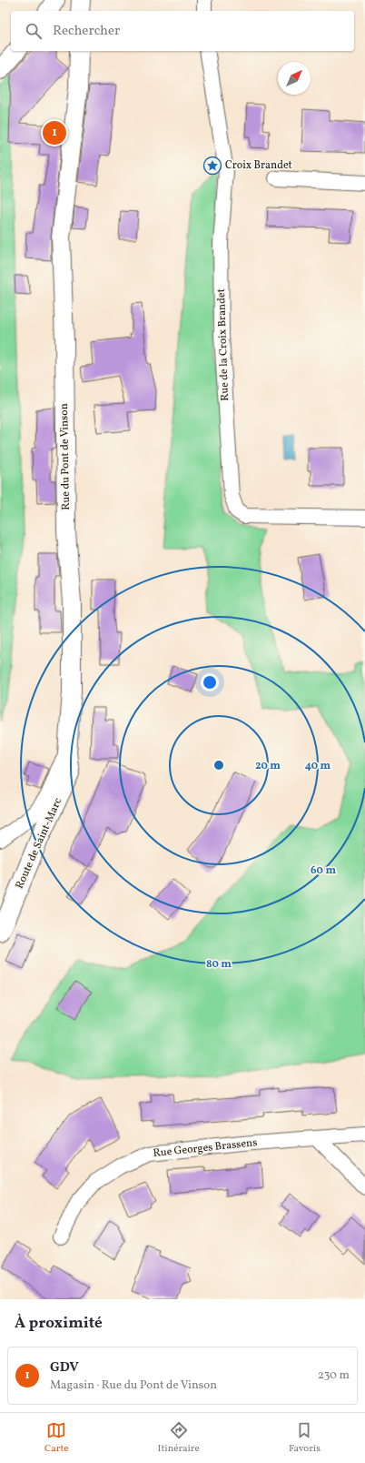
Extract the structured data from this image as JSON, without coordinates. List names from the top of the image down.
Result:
{
  "streets": {
    "street": [
      "Rue de la Croix Brandet",
      "Rue du Pont de Vinson",
      "Route de Saint-Marc",
      "Rue Georges Brassens"
    ]
  },
  "crossings": [
    ["Rue du Pont de Vinson", "Route de Saint-Marc"]
  ],
  "places": {
    "place": ["Croix Brandet"]
  },
  "north": "top right",
  "page": {
    "search": "Rechercher",
    "pins": "1",
    "heading": "À proximité",
    "list": [
      {
        "mark": "1",
        "name": "GDV",
        "note": "Magasin · Rue du Pont de Vinson",
        "value": "230 m"
      }
    ],
    "nav": ["Carte", "Itinéraire", "Favoris"]
  },
  "rings": [
    "20 m",
    "40 m",
    "60 m",
    "80 m"
  ]
}
